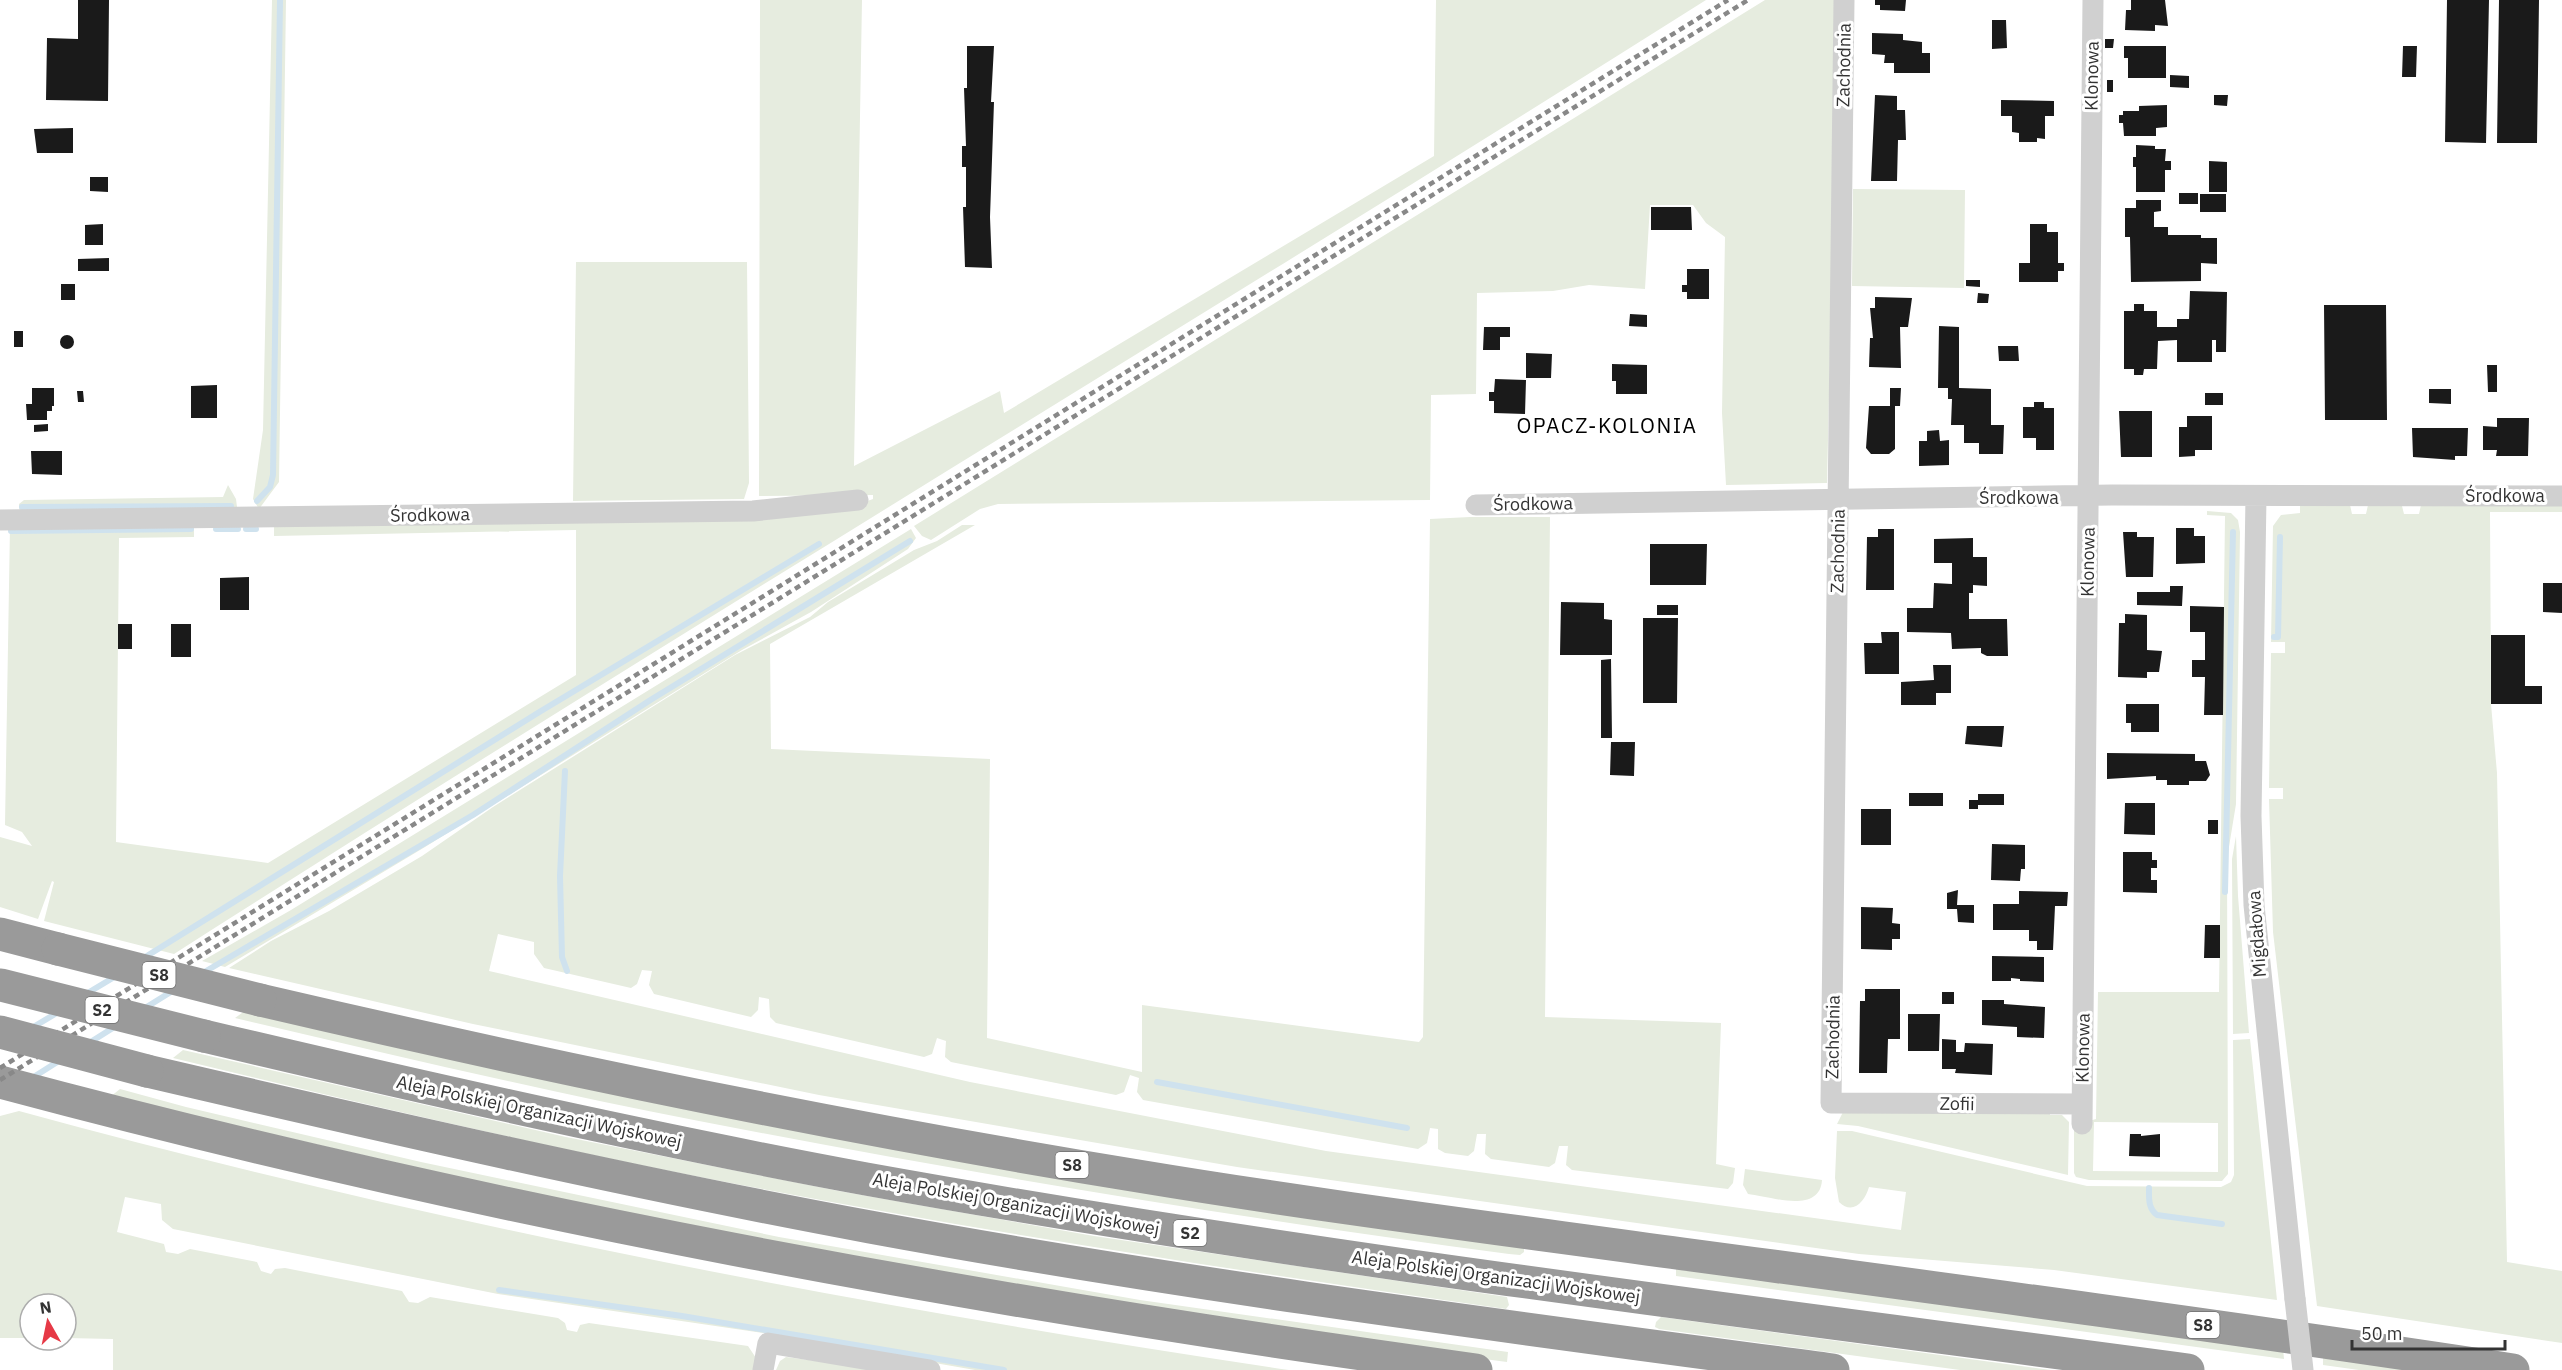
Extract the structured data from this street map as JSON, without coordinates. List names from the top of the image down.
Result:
{
  "streets": {
    "highway": ["S8", "S2", "Aleja Polskiej Organizacji Wojskowej"],
    "street": [
      "Zachodnia",
      "Klonowa",
      "Środkowa",
      "Migdałowa",
      "Zofii"
    ]
  },
  "crossings": [
    ["Zachodnia", "Środkowa"],
    ["Zachodnia", "Zofii"],
    ["Klonowa", "Środkowa"],
    ["Klonowa", "Zofii"],
    ["Środkowa", "Migdałowa"]
  ],
  "districts": ["OPACZ-KOLONIA"],
  "scale_bar": "50 m",
  "north": "top"
}
